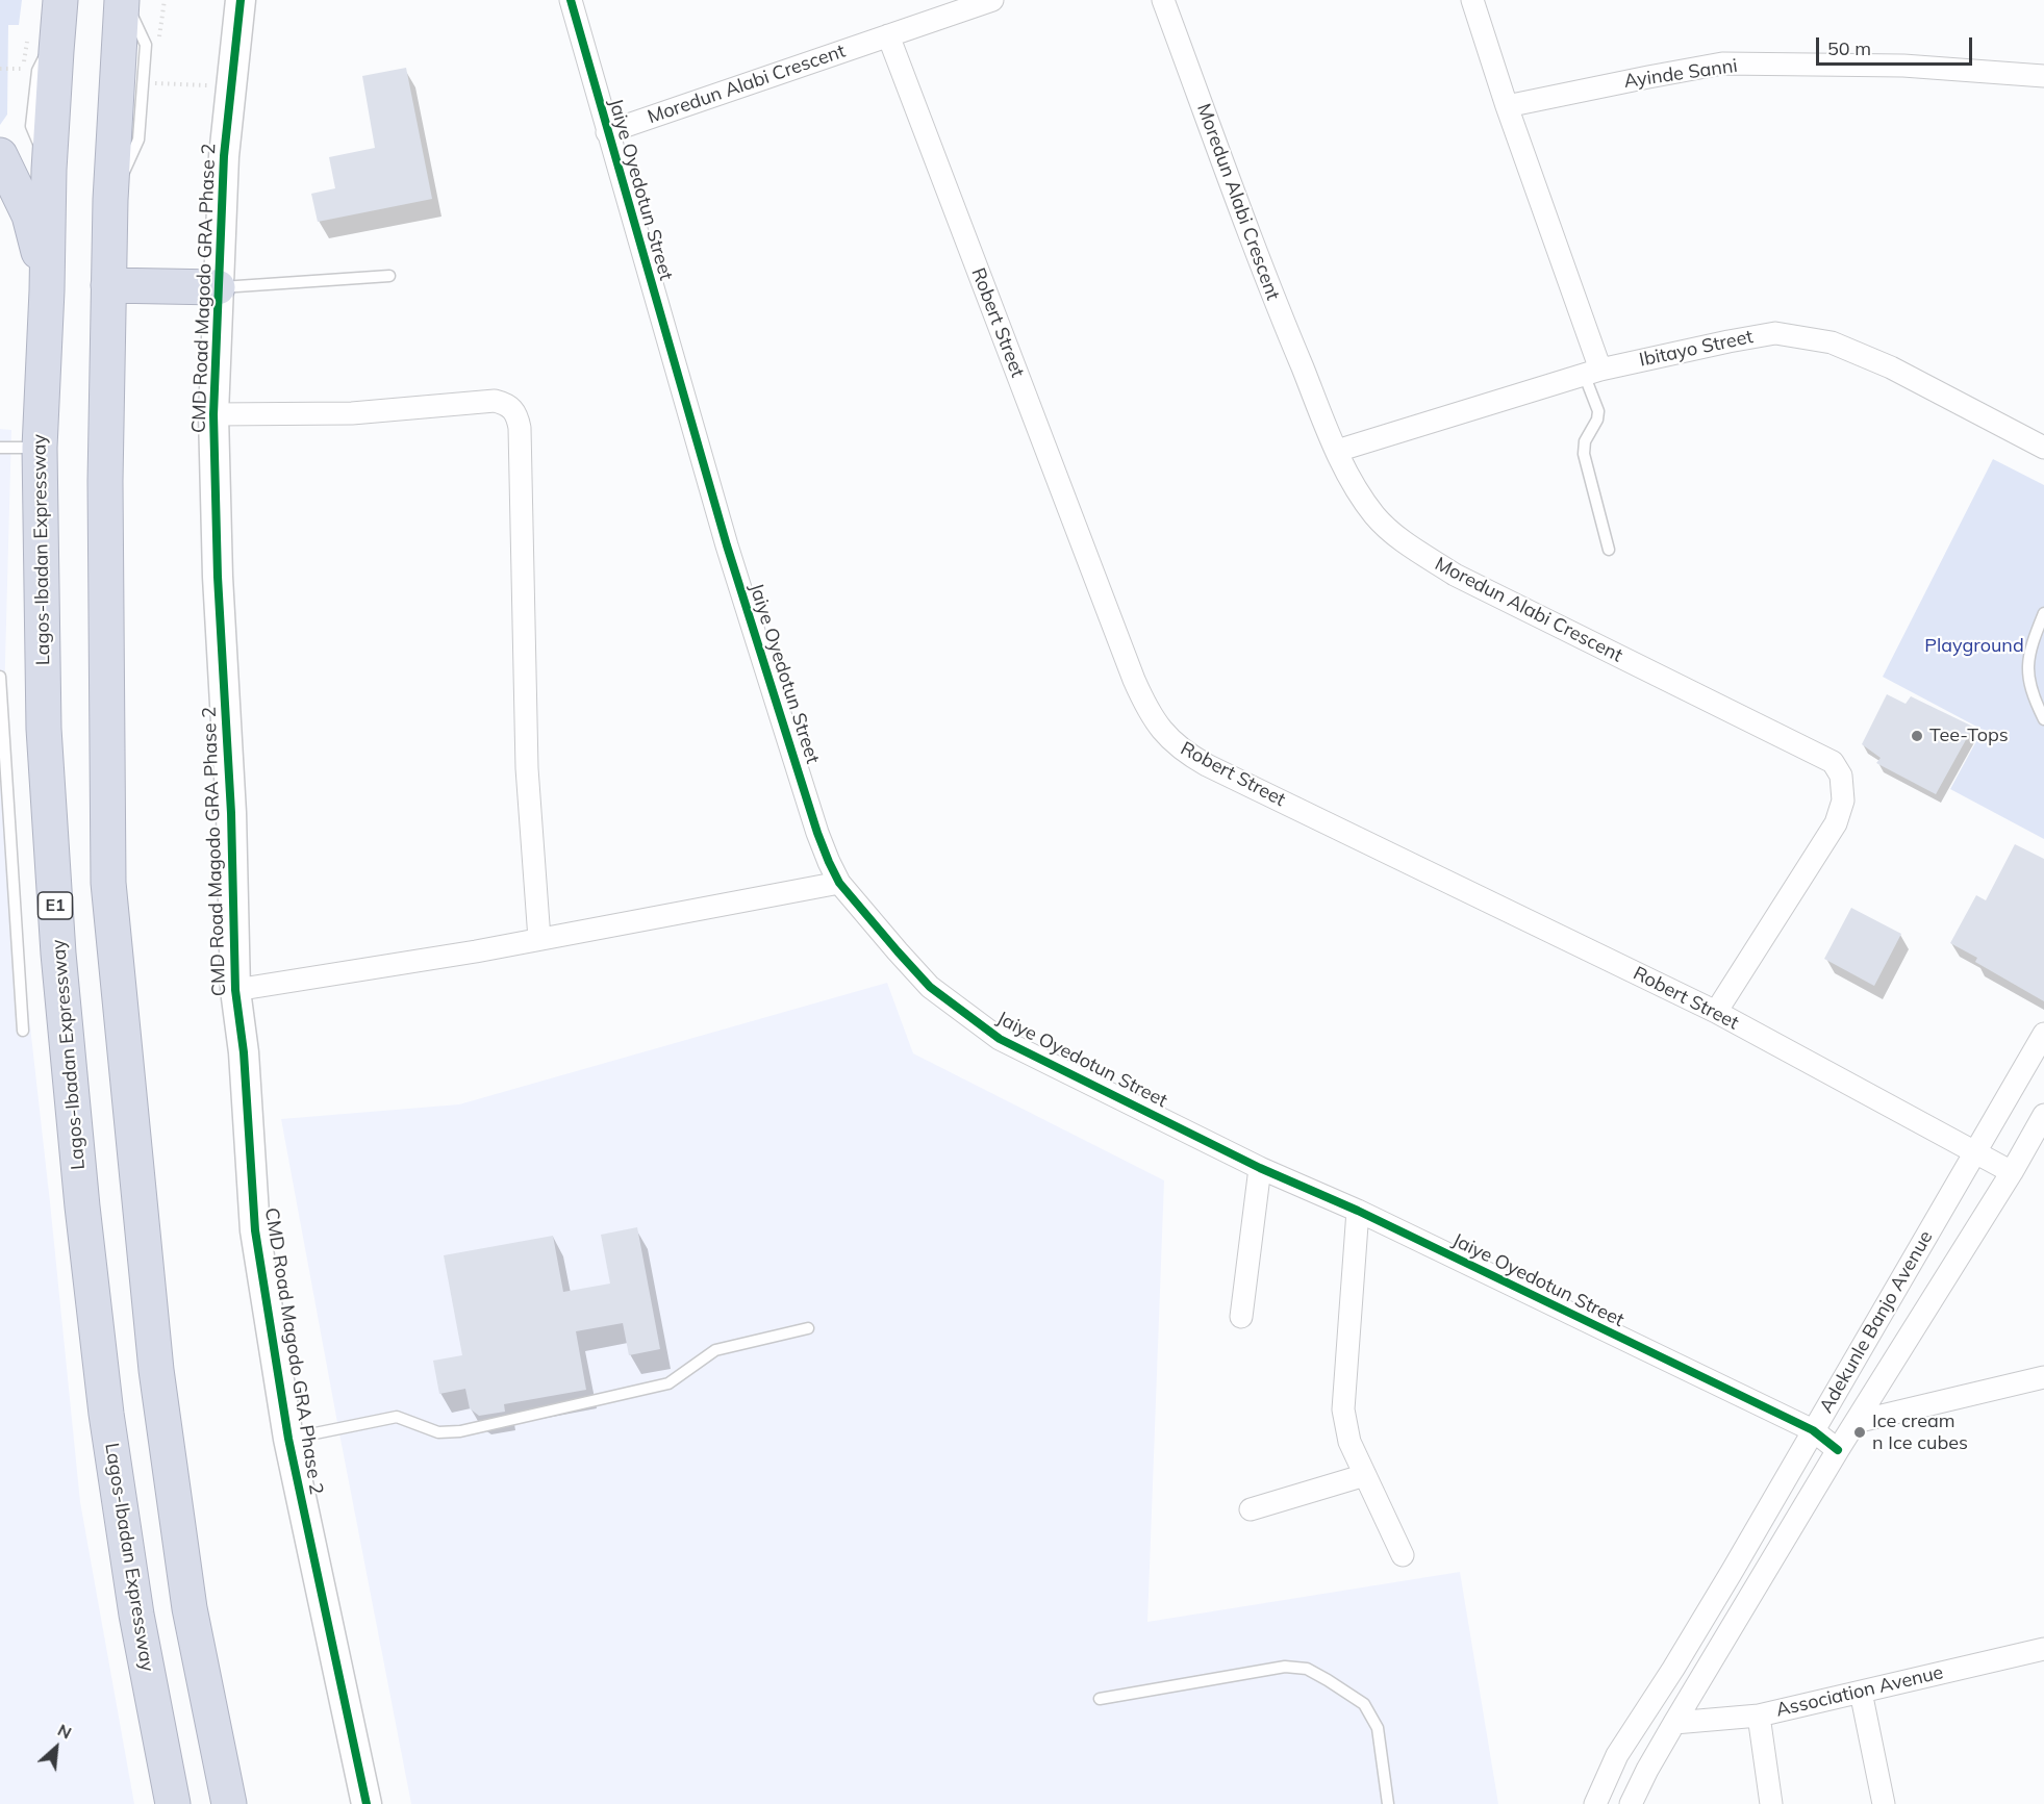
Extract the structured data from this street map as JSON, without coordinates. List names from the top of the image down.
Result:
{
  "streets": {
    "highway": ["Lagos-Ibadan Expressway", "E1"],
    "street": [
      "Ayinde Sanni",
      "Moredun Alabi Crescent",
      "Jaiye Oyedotun Street",
      "CMD Road Magodo GRA Phase 2",
      "Robert Street",
      "Ibitayo Street",
      "Adekunle Banjo Avenue",
      "Association Avenue"
    ]
  },
  "crossings": [
    ["Moredun Alabi Crescent", "Jaiye Oyedotun Street"],
    ["Moredun Alabi Crescent", "Robert Street"],
    ["Moredun Alabi Crescent", "Ibitayo Street"],
    ["Jaiye Oyedotun Street", "Adekunle Banjo Avenue"],
    ["Robert Street", "Adekunle Banjo Avenue"],
    ["Adekunle Banjo Avenue", "Association Avenue"]
  ],
  "parks": ["Playground"],
  "places": ["Tee-Tops", "Ice cream n Ice cubes"],
  "scale_bar": "50 m",
  "north": "top right"
}
